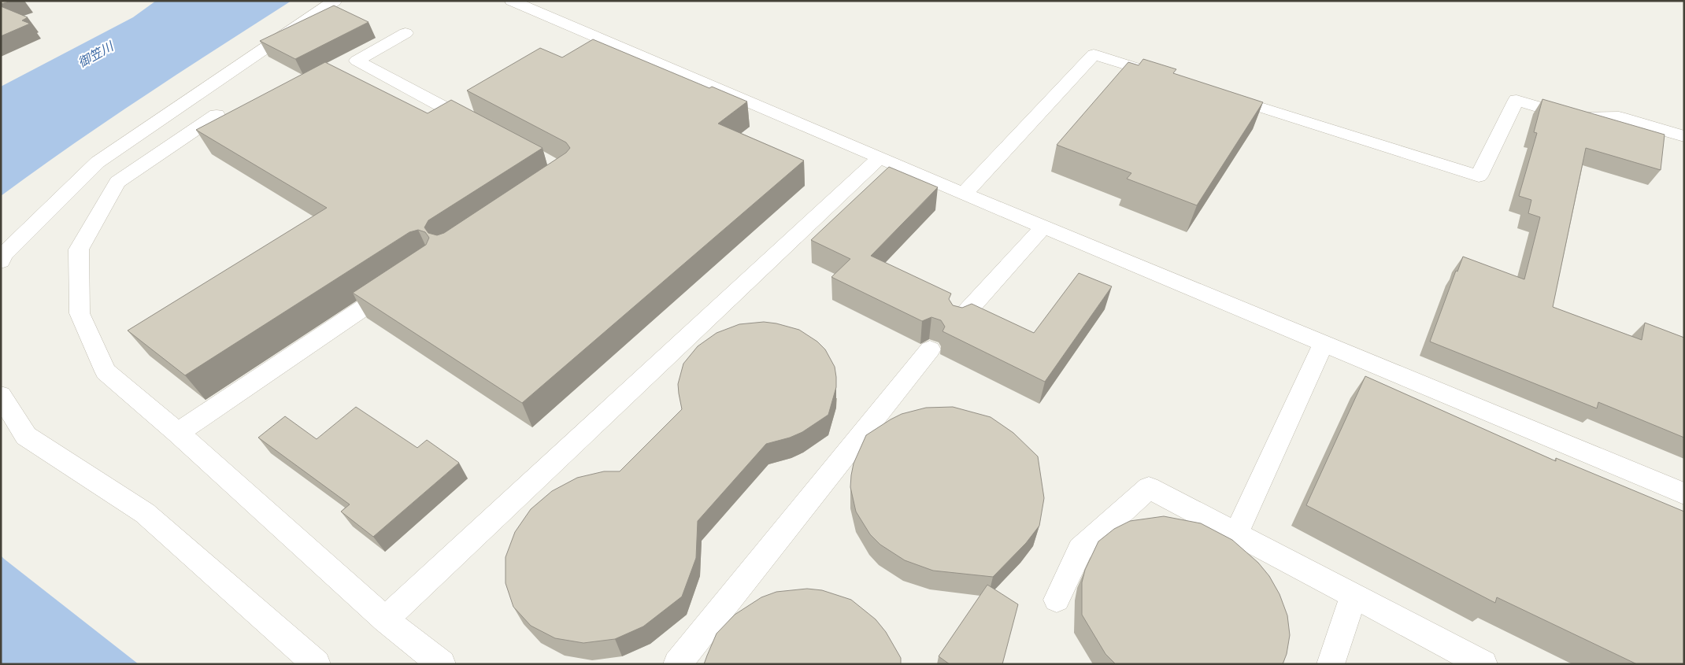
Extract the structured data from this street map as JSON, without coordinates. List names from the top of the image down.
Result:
{
  "water": ["御笠川"]
}
